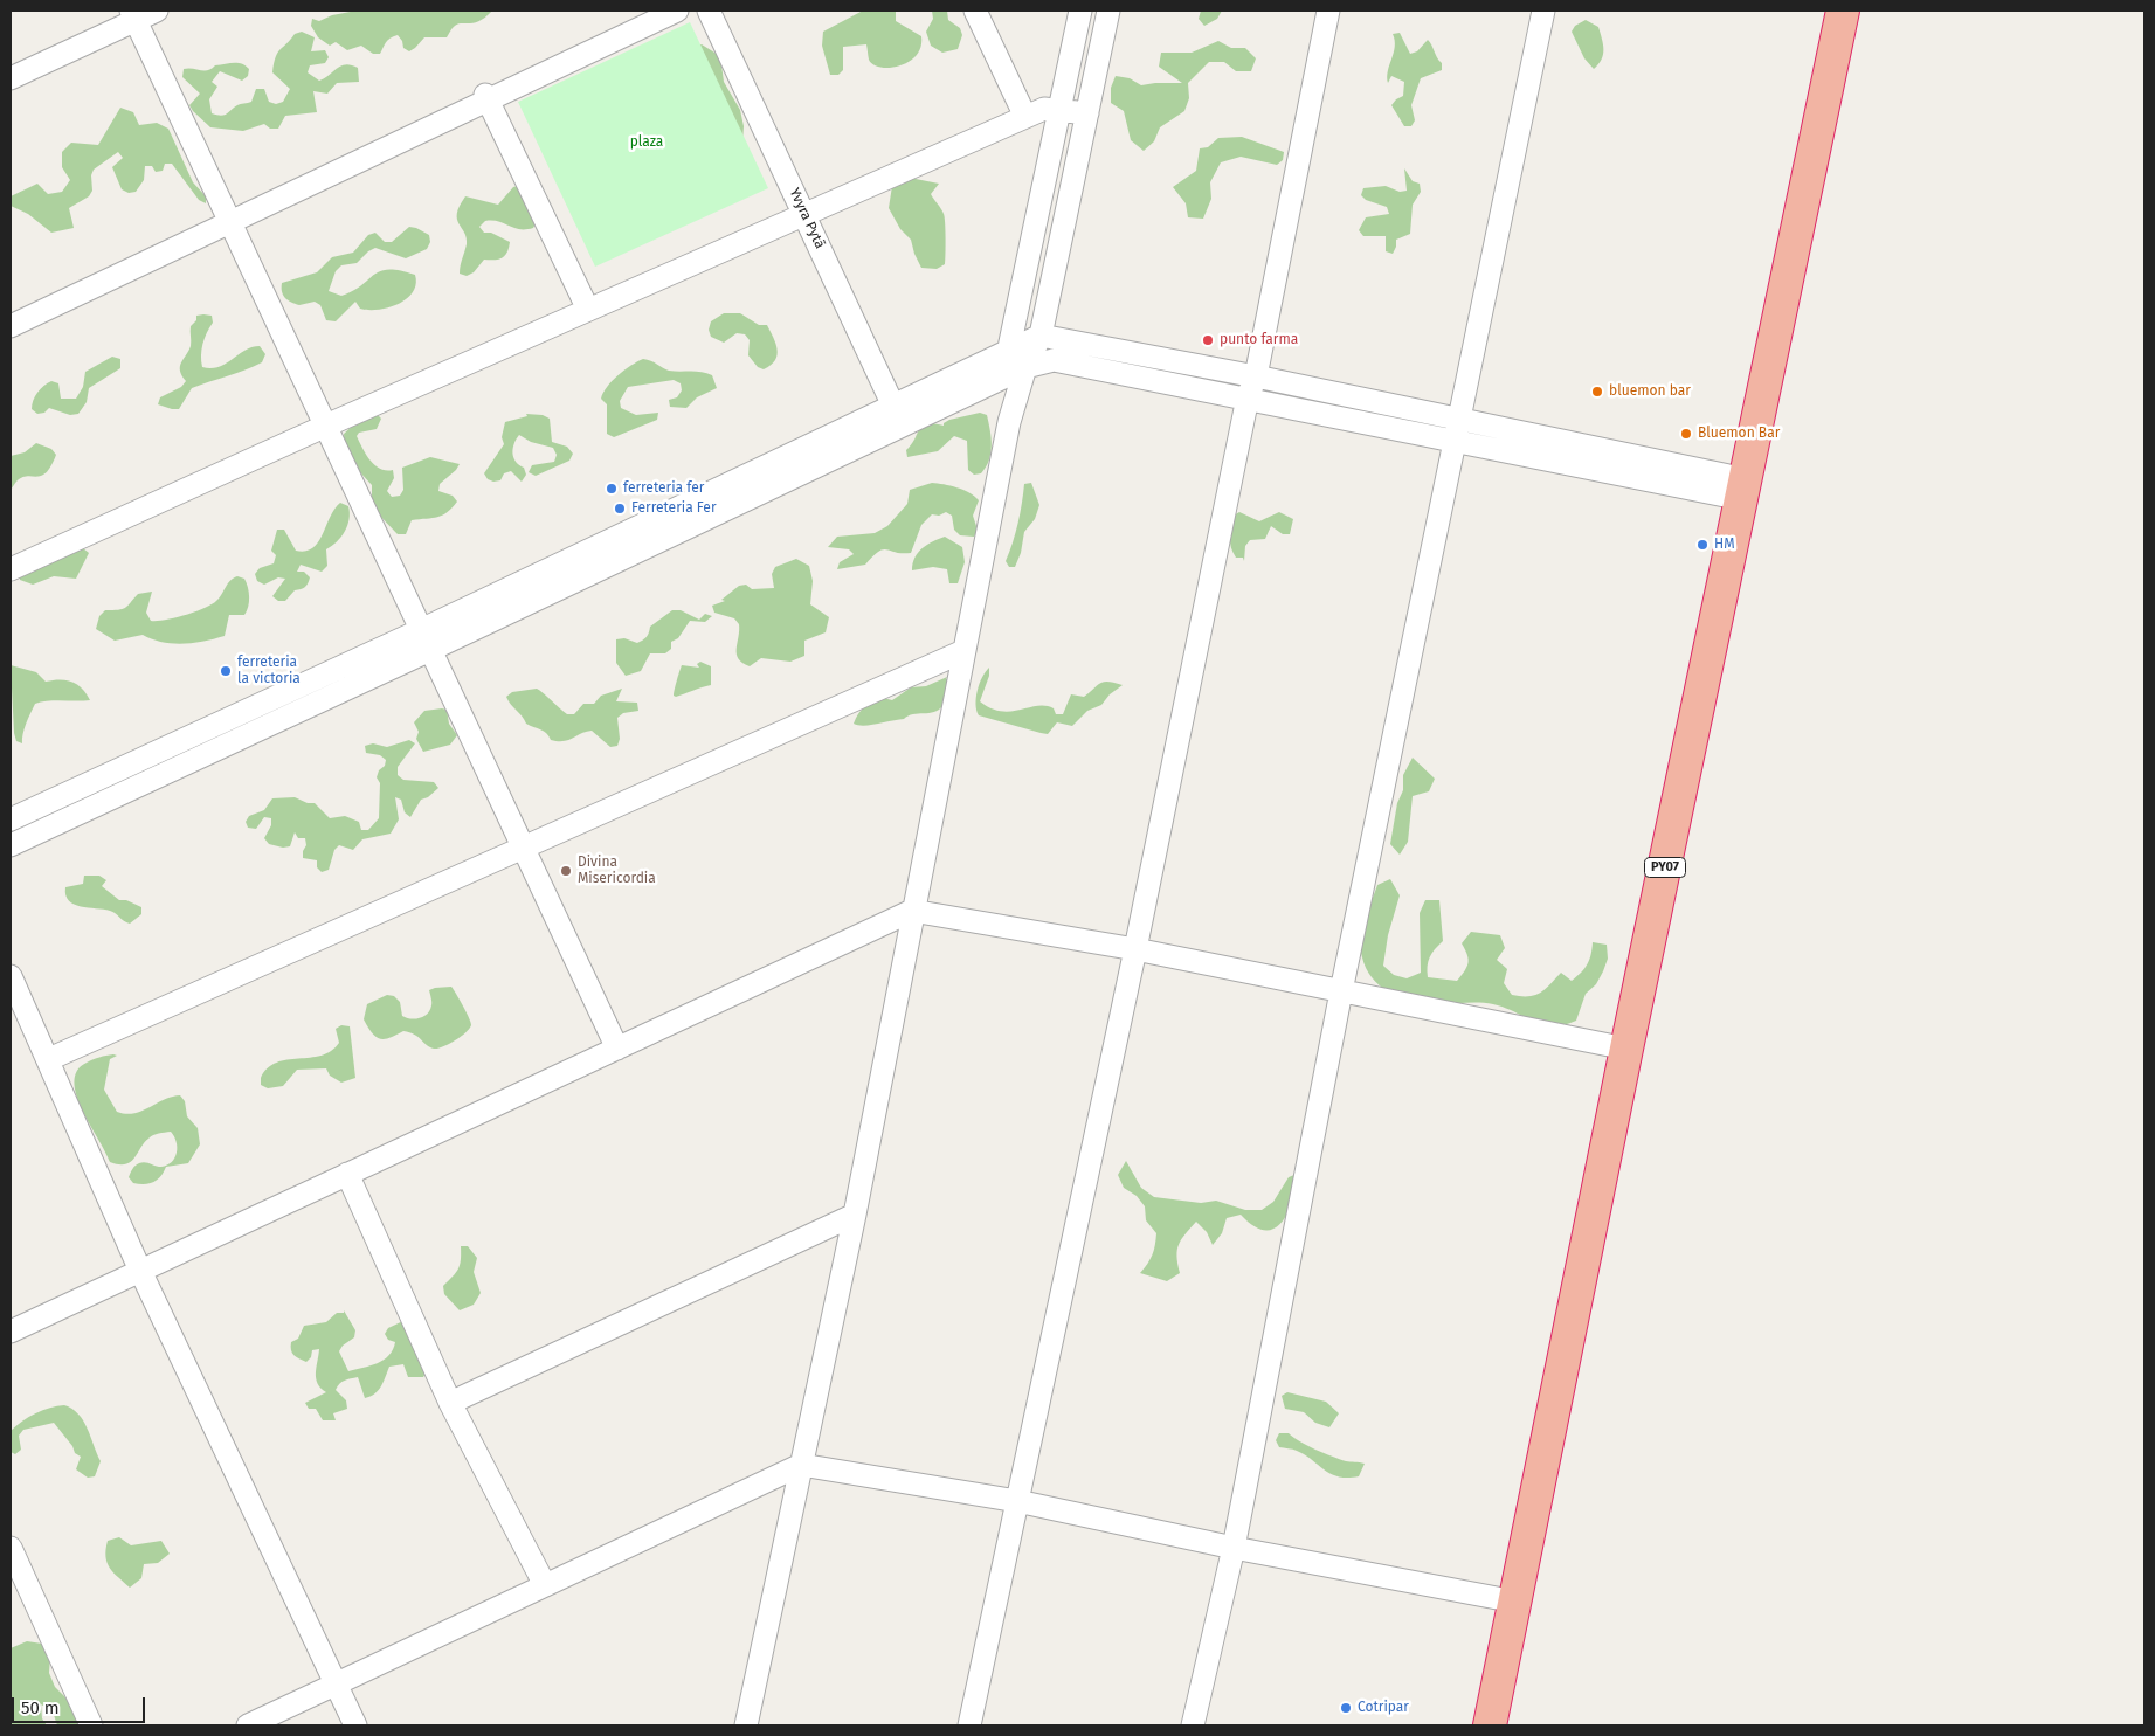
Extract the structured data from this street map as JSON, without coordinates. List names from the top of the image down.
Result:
{
  "streets": {
    "highway": ["PY07"],
    "street": ["Yvyra Pytã"]
  },
  "parks": ["plaza"],
  "places": [
    "punto farma",
    "bluemon bar",
    "Bluemon Bar",
    "ferreteria fer",
    "Ferreteria Fer",
    "HM",
    "ferreteria la victoria",
    "Divina Misericordia",
    "Cotripar"
  ],
  "scale_bar": "50 m"
}
